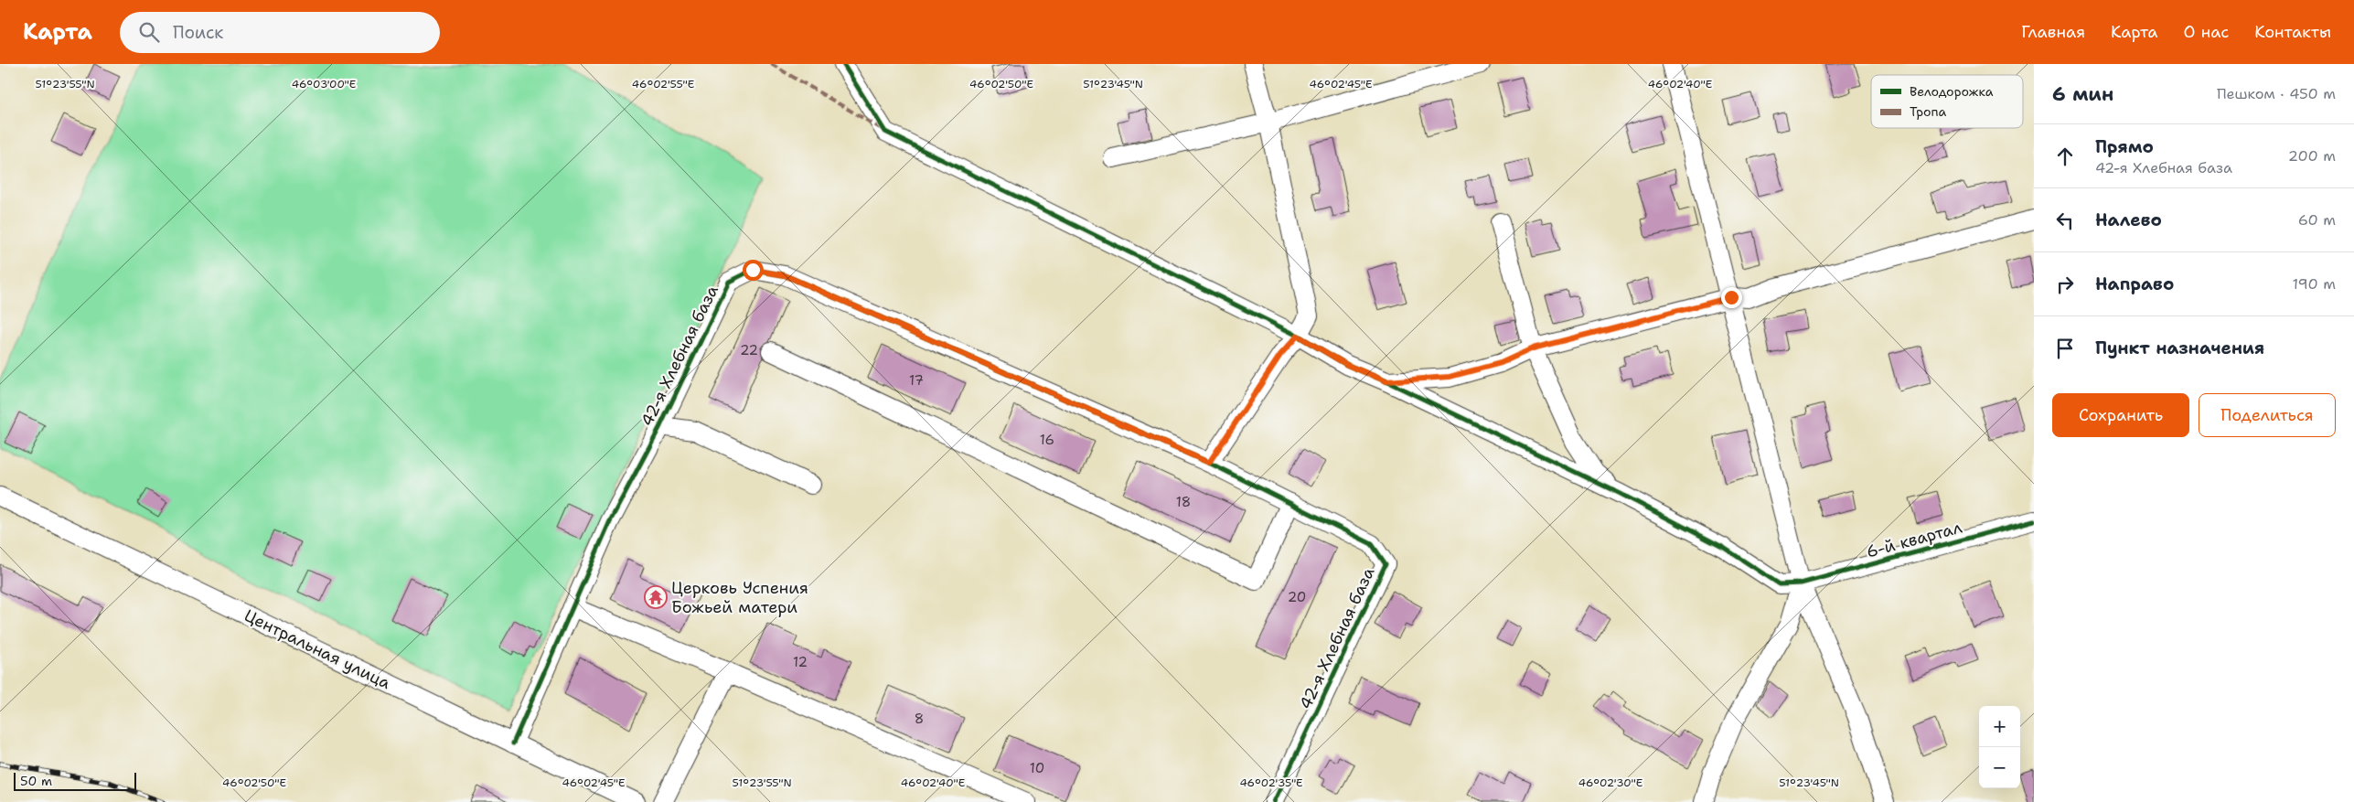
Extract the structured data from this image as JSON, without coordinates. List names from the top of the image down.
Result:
{
  "streets": {
    "street": ["42-я Хлебная база", "6-й квартал", "Центральная улица"]
  },
  "crossings": [
    ["42-я Хлебная база", "Центральная улица"]
  ],
  "places": {
    "temple": ["Церковь Успения Божьей матери"]
  },
  "house_numbers": [
    "22",
    "17",
    "16",
    "18",
    "20",
    "12",
    "8",
    "10"
  ],
  "legend": ["Велодорожка", "Тропа"],
  "scale_bar": "50 m",
  "page": {
    "header": "Карта",
    "search": "Поиск",
    "nav": [
      "Главная",
      "Карта",
      "О нас",
      "Контакты"
    ],
    "heading": ["6 мин", "Пешком · 450 m"],
    "list": [
      ["Прямо", "42-я Хлебная база", "200 m"],
      ["Налево", "60 m"],
      ["Направо", "190 m"],
      "Пункт назначения"
    ],
    "buttons": ["Сохранить", "Поделиться"],
    "map_buttons": ["+", "−"],
    "scale": "50 m"
  },
  "coordinates": [
    "46°03'00\"E",
    "46°02'55\"E",
    "46°02'50\"E",
    "46°02'45\"E",
    "46°02'40\"E",
    "51°23'55\"N",
    "51°23'45\"N",
    "46°02'35\"E",
    "46°02'30\"E"
  ]
}
